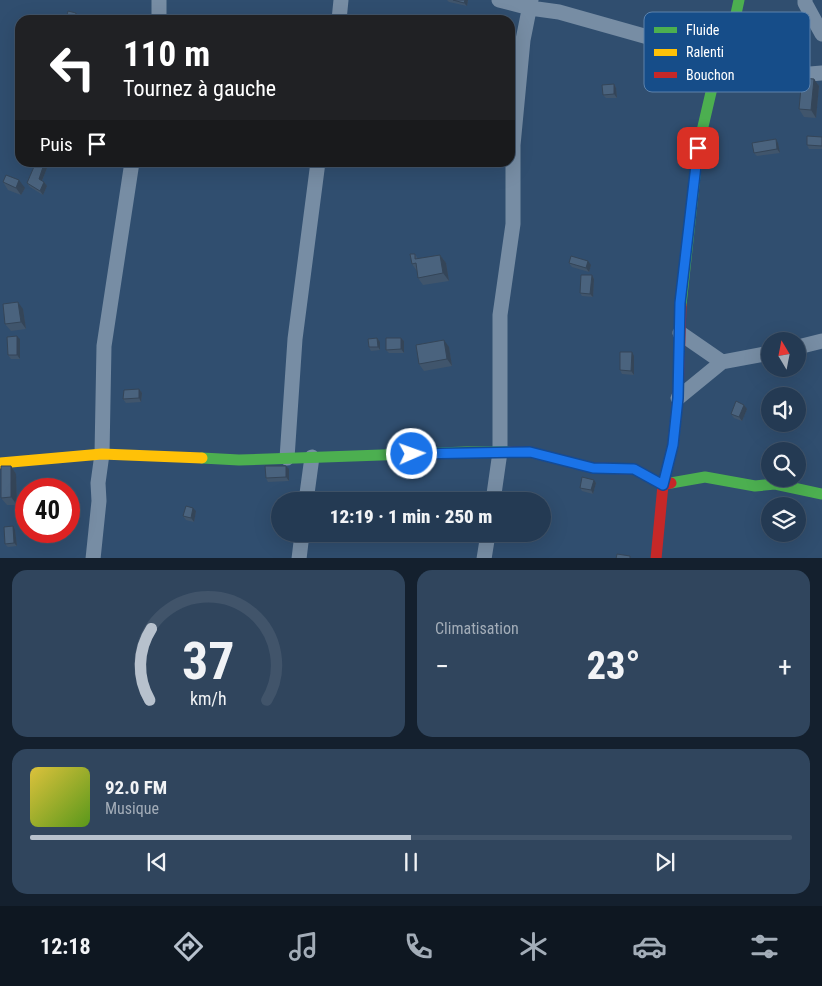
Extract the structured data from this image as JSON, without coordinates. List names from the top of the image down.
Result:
{
  "legend": ["Fluide", "Ralenti", "Bouchon"],
  "north": "top",
  "page": {
    "turn": ["110 m", "Tournez à gauche"],
    "then": "Puis",
    "limit": "40",
    "trip": "12:19 · 1 min · 250 m",
    "tile": "Climatisation",
    "heat": ["−", "23°", "+"],
    "song": ["92.0 FM", "Musique"],
    "tabs": "12:18",
    "gauge": ["37", "km/h"]
  }
}
